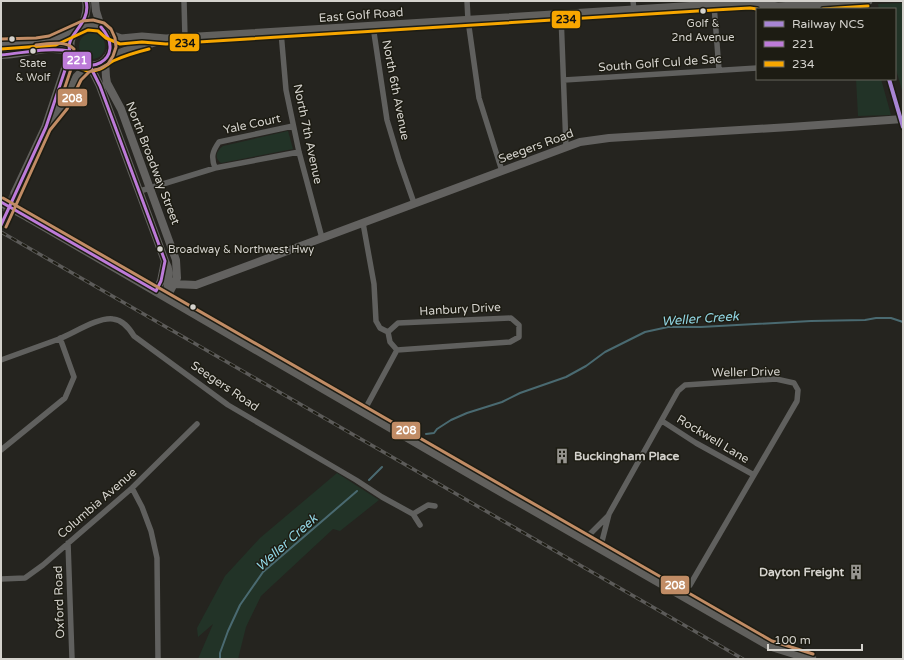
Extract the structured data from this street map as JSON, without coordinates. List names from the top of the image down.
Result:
{
  "streets": {
    "main road": ["East Golf Road"],
    "street": [
      "South Golf Cul de Sac",
      "North 6th Avenue",
      "Yale Court",
      "North 7th Avenue",
      "Seegers Road",
      "North Broadway Street",
      "Hanbury Drive",
      "Weller Drive",
      "Rockwell Lane",
      "Columbia Avenue",
      "Oxford Road"
    ]
  },
  "crossings": [
    ["East Golf Road", "North 6th Avenue"],
    ["East Golf Road", "North 7th Avenue"],
    ["East Golf Road", "North Broadway Street"],
    ["North 6th Avenue", "Seegers Road"],
    ["Yale Court", "North 7th Avenue"],
    ["North 7th Avenue", "Seegers Road"],
    ["Seegers Road", "North Broadway Street"],
    ["Weller Drive", "Rockwell Lane"],
    ["Columbia Avenue", "Oxford Road"]
  ],
  "water": ["Weller Creek"],
  "places": {
    "other": ["Golf & 2nd Avenue", "State & Wolf", "Broadway & Northwest Hwy"],
    "building": ["Buckingham Place", "Dayton Freight"]
  },
  "lines": [
    "transit line 221",
    "transit line 234",
    "transit line 208",
    "rail line NCS"
  ],
  "legend": ["Railway NCS", "221", "234"],
  "scale_bar": "100 m"
}
